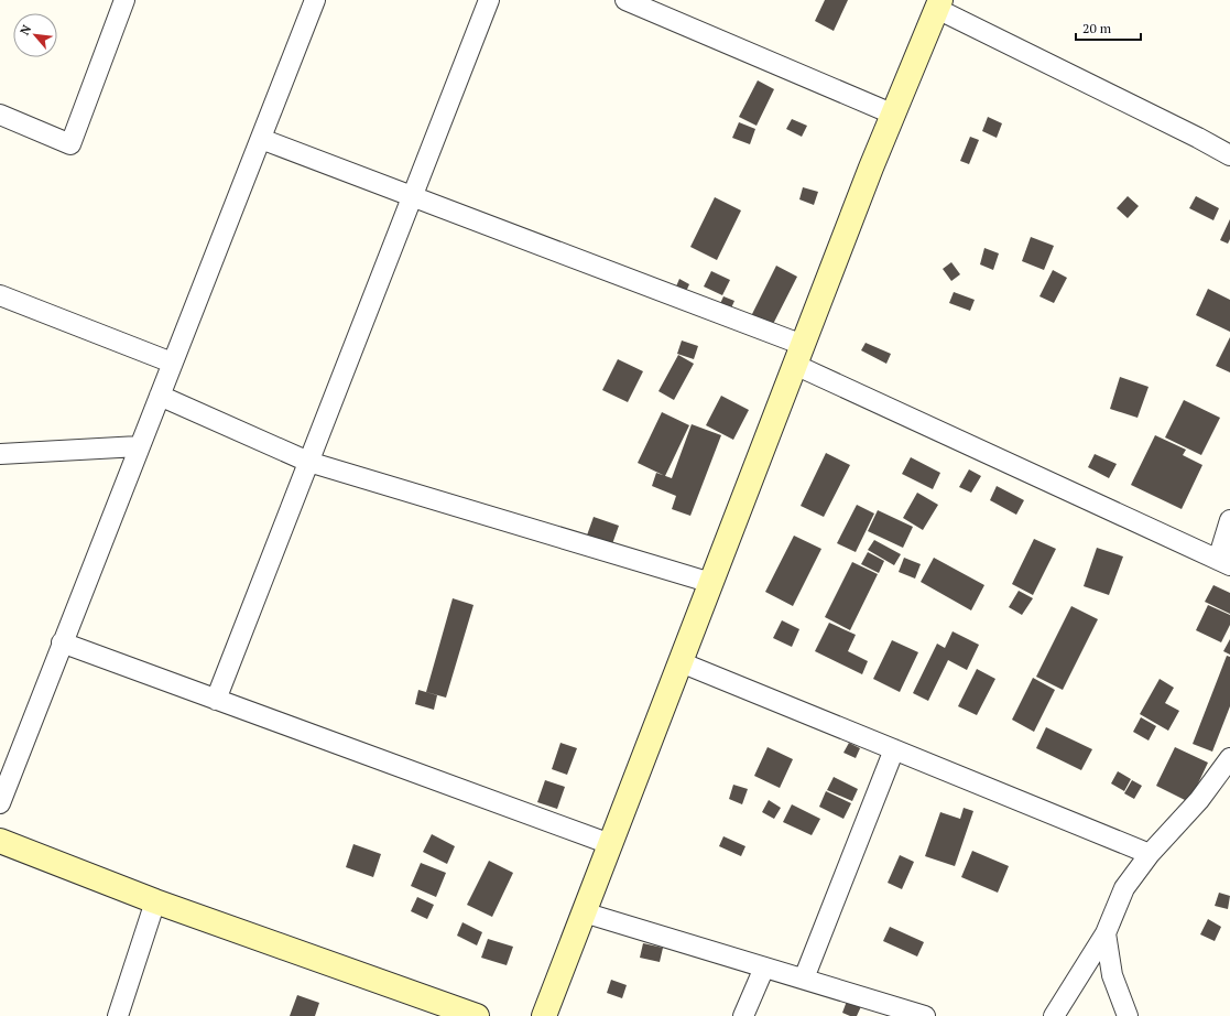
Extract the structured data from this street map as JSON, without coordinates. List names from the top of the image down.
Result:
{
  "scale_bar": "20 m",
  "north": "top left"
}
